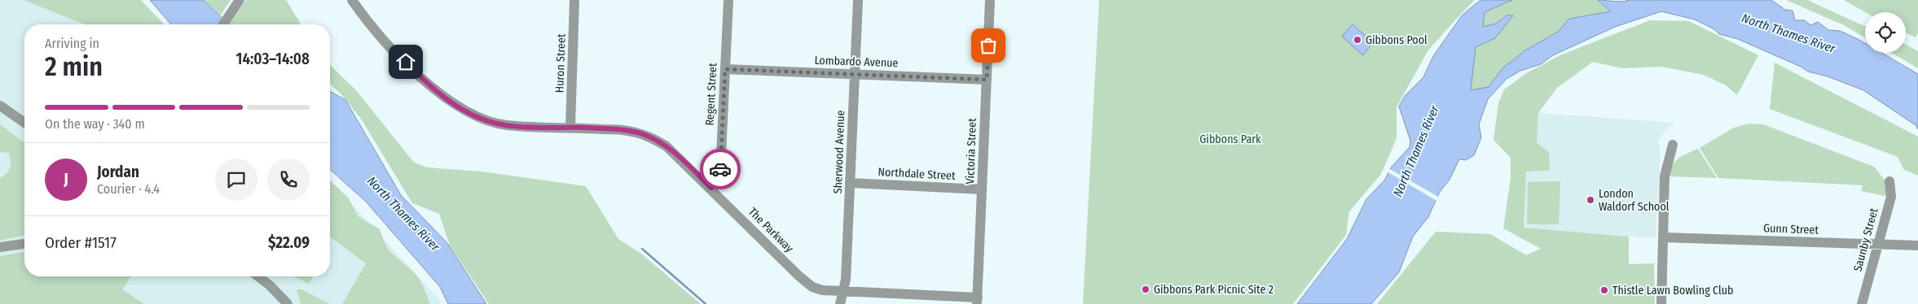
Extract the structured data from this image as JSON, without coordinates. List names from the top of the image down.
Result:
{
  "streets": {
    "street": [
      "Lombardo Avenue",
      "Huron Street",
      "Regent Street",
      "Victoria Street",
      "Sherwood Avenue",
      "Northdale Street",
      "Gunn Street",
      "The Parkway",
      "Saunby Street"
    ]
  },
  "crossings": [
    ["Lombardo Avenue", "Regent Street"],
    ["Lombardo Avenue", "Victoria Street"],
    ["Lombardo Avenue", "Sherwood Avenue"],
    ["Huron Street", "The Parkway"],
    ["Regent Street", "The Parkway"],
    ["Victoria Street", "Northdale Street"],
    ["Victoria Street", "The Parkway"],
    ["Sherwood Avenue", "Northdale Street"],
    ["Sherwood Avenue", "The Parkway"],
    ["Gunn Street", "Saunby Street"]
  ],
  "water": ["North Thames River"],
  "parks": ["Gibbons Park"],
  "places": [
    "Gibbons Pool",
    "London Waldorf School",
    "Gibbons Park Picnic Site 2",
    "Thistle Lawn Bowling Club"
  ],
  "page": {
    "heading": ["2 min", "Arriving in", "14:03–14:08"],
    "panel": [
      "Jordan",
      "Courier · 4.4",
      "Order #1517",
      "$22.09"
    ],
    "bar": "On the way · 340 m",
    "round": "J"
  }
}
